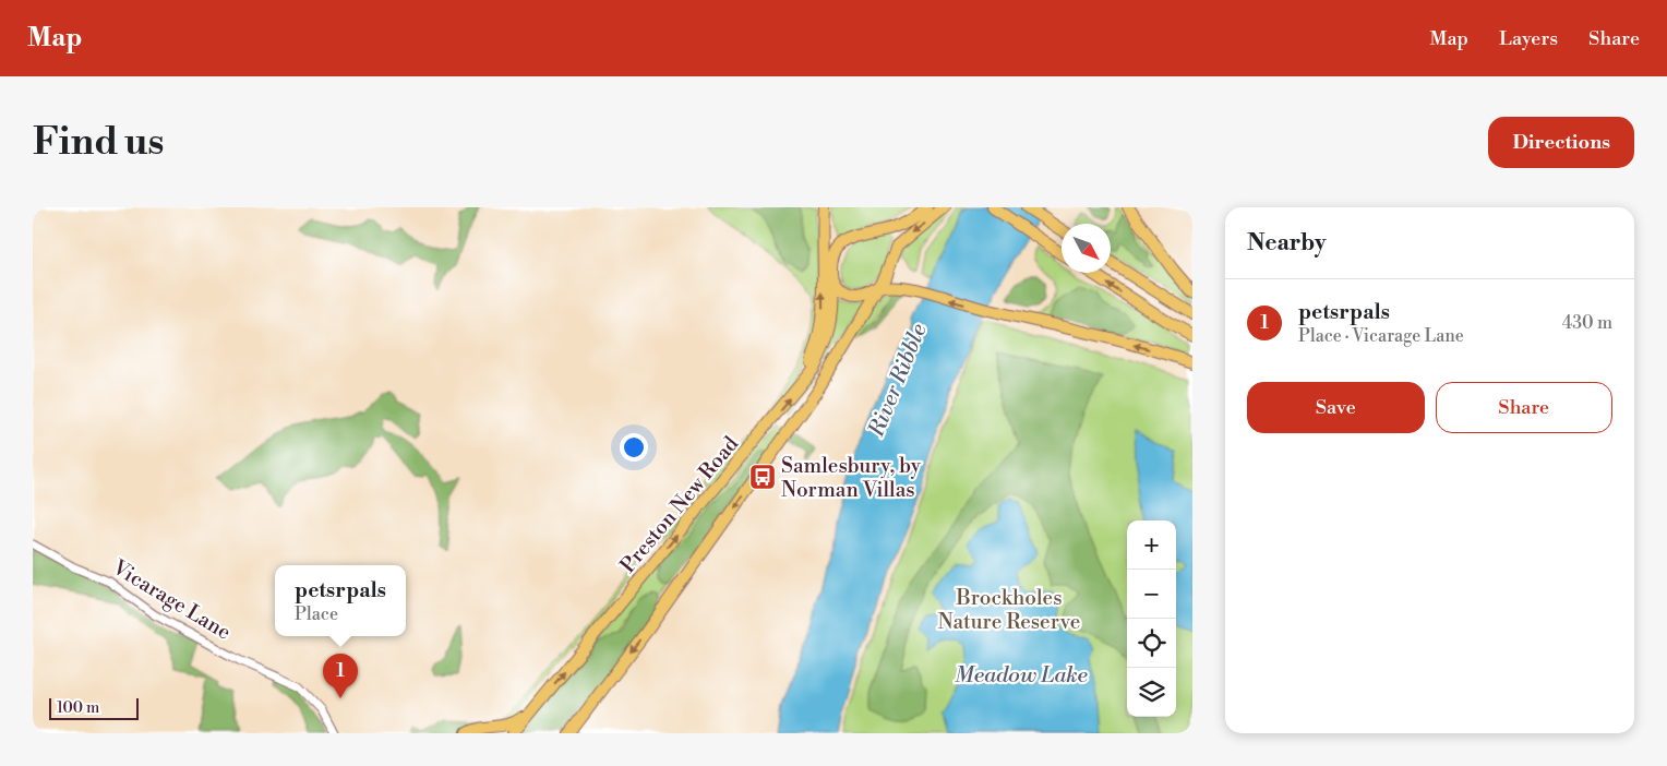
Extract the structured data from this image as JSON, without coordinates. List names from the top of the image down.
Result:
{
  "streets": {
    "highway": ["Preston New Road"],
    "street": ["Vicarage Lane"]
  },
  "water": ["River Ribble", "Meadow Lake"],
  "parks": ["Brockholes Nature Reserve"],
  "places": {
    "bus stop": ["Samlesbury, by Norman Villas"]
  },
  "scale_bar": "100 m",
  "north": "bottom right",
  "page": {
    "header": "Map",
    "nav": ["Map", "Layers", "Share"],
    "buttons": [
      "Directions",
      ["Save", "Share"]
    ],
    "title": "Find us",
    "heading": "Nearby",
    "list": [
      {
        "mark": "1",
        "name": "petsrpals",
        "note": "Place · Vicarage Lane",
        "value": "430 m"
      }
    ],
    "map_buttons": ["+", "−"],
    "popup": ["petsrpals", "Place"],
    "pins": "1",
    "scale": "100 m"
  }
}
